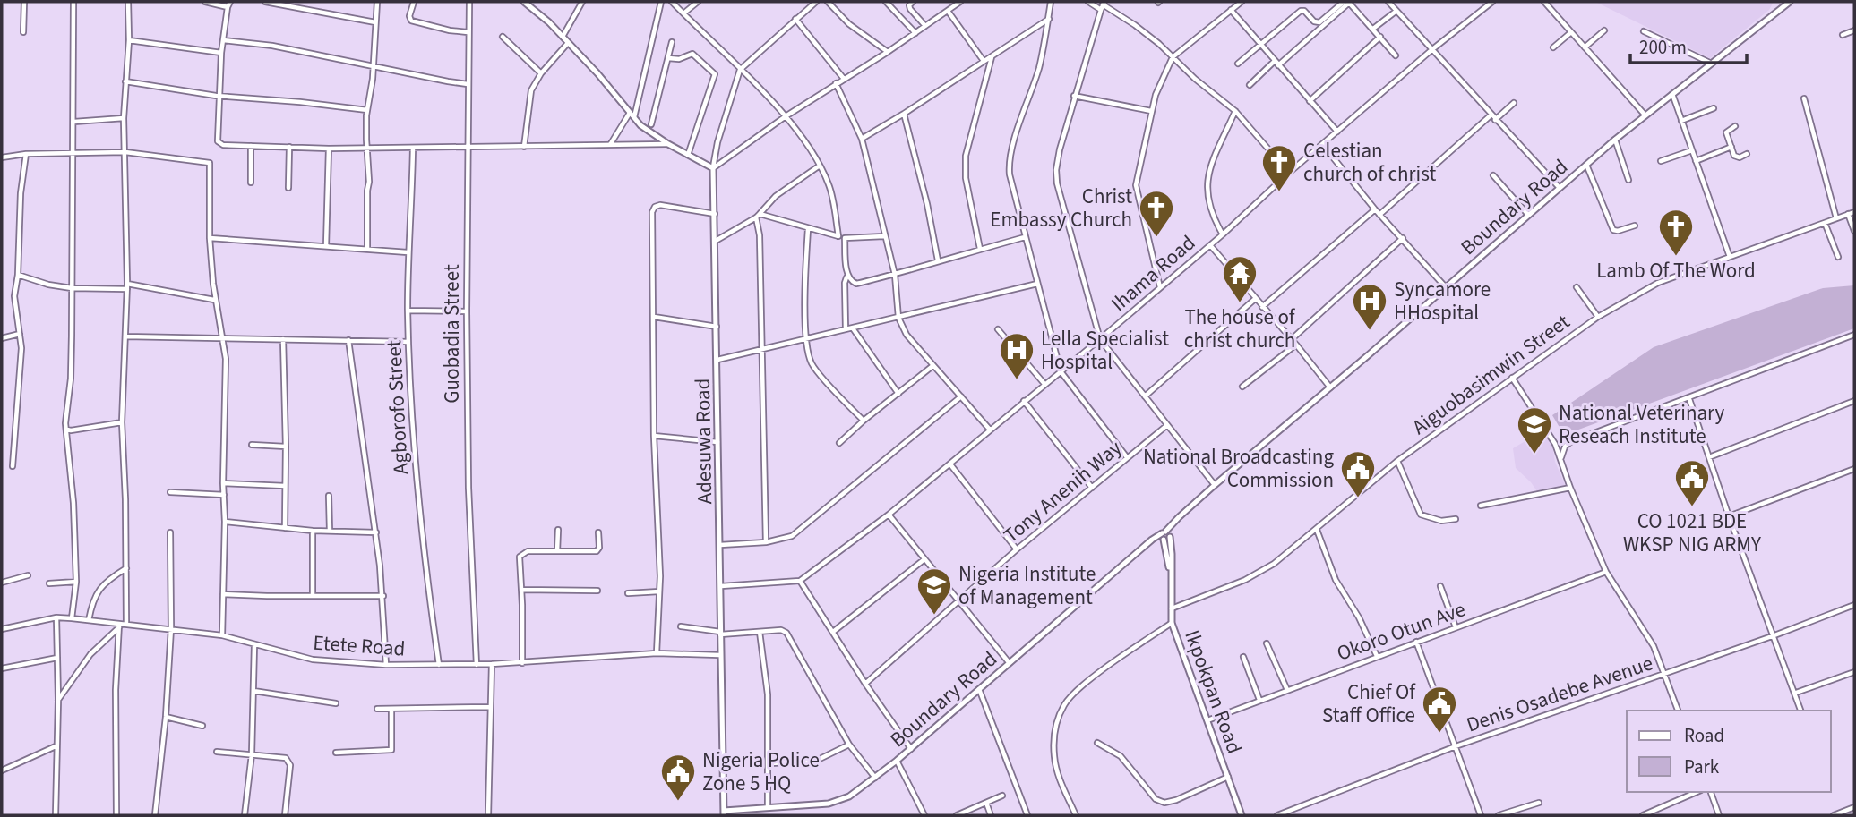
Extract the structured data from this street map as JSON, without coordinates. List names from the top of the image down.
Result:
{
  "streets": {
    "street": [
      "Boundary Road",
      "Ihama Road",
      "Guobadia Street",
      "Aiguobasimwin Street",
      "Agborofo Street",
      "Adesuwa Road",
      "Tony Anenih Way",
      "Okoro Otun Ave",
      "Etete Road",
      "Ikpokpan Road",
      "Denis Osadebe Avenue"
    ]
  },
  "crossings": [
    ["Boundary Road", "Adesuwa Road"],
    ["Boundary Road", "Ikpokpan Road"],
    ["Guobadia Street", "Etete Road"],
    ["Aiguobasimwin Street", "Ikpokpan Road"],
    ["Agborofo Street", "Etete Road"],
    ["Adesuwa Road", "Etete Road"],
    ["Okoro Otun Ave", "Ikpokpan Road"]
  ],
  "places": {
    "church": ["Celestian church of christ", "Christ Embassy Church", "Lamb Of The Word"],
    "temple": ["The house of christ church"],
    "hospital": ["Syncamore HHospital", "Lella Specialist Hospital"],
    "school or university": ["National Veterinary Reseach Institute", "Nigeria Institute of Management"],
    "public building": [
      "National Broadcasting Commission",
      "CO 1021 BDE WKSP NIG ARMY",
      "Chief Of Staff Office",
      "Nigeria Police Zone 5 HQ"
    ]
  },
  "legend": ["Road", "Park"],
  "scale_bar": "200 m"
}
